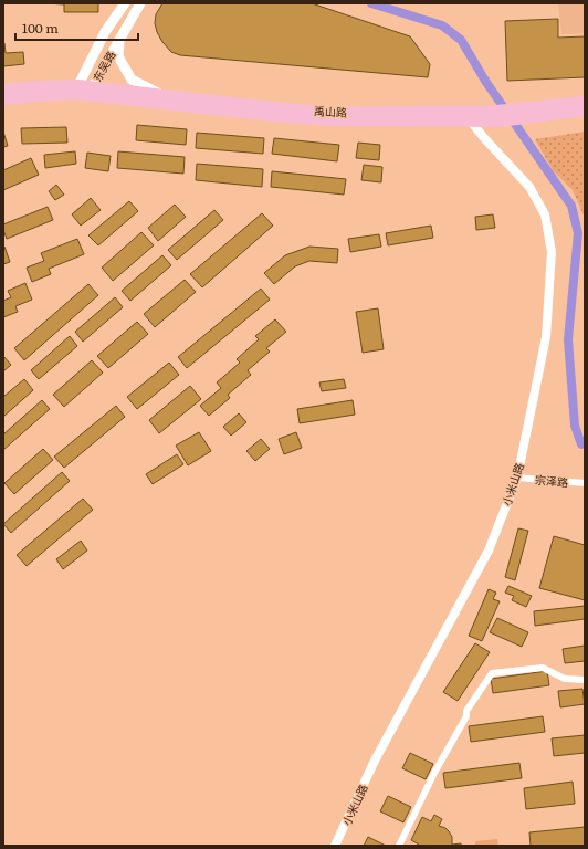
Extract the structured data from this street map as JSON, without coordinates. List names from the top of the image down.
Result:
{
  "streets": {
    "main road": ["东吴路", "禹山路"],
    "street": ["宗泽路", "小米山路"]
  },
  "crossings": [
    ["东吴路", "禹山路"],
    ["禹山路", "小米山路"],
    ["宗泽路", "小米山路"]
  ],
  "scale_bar": "100 m"
}
